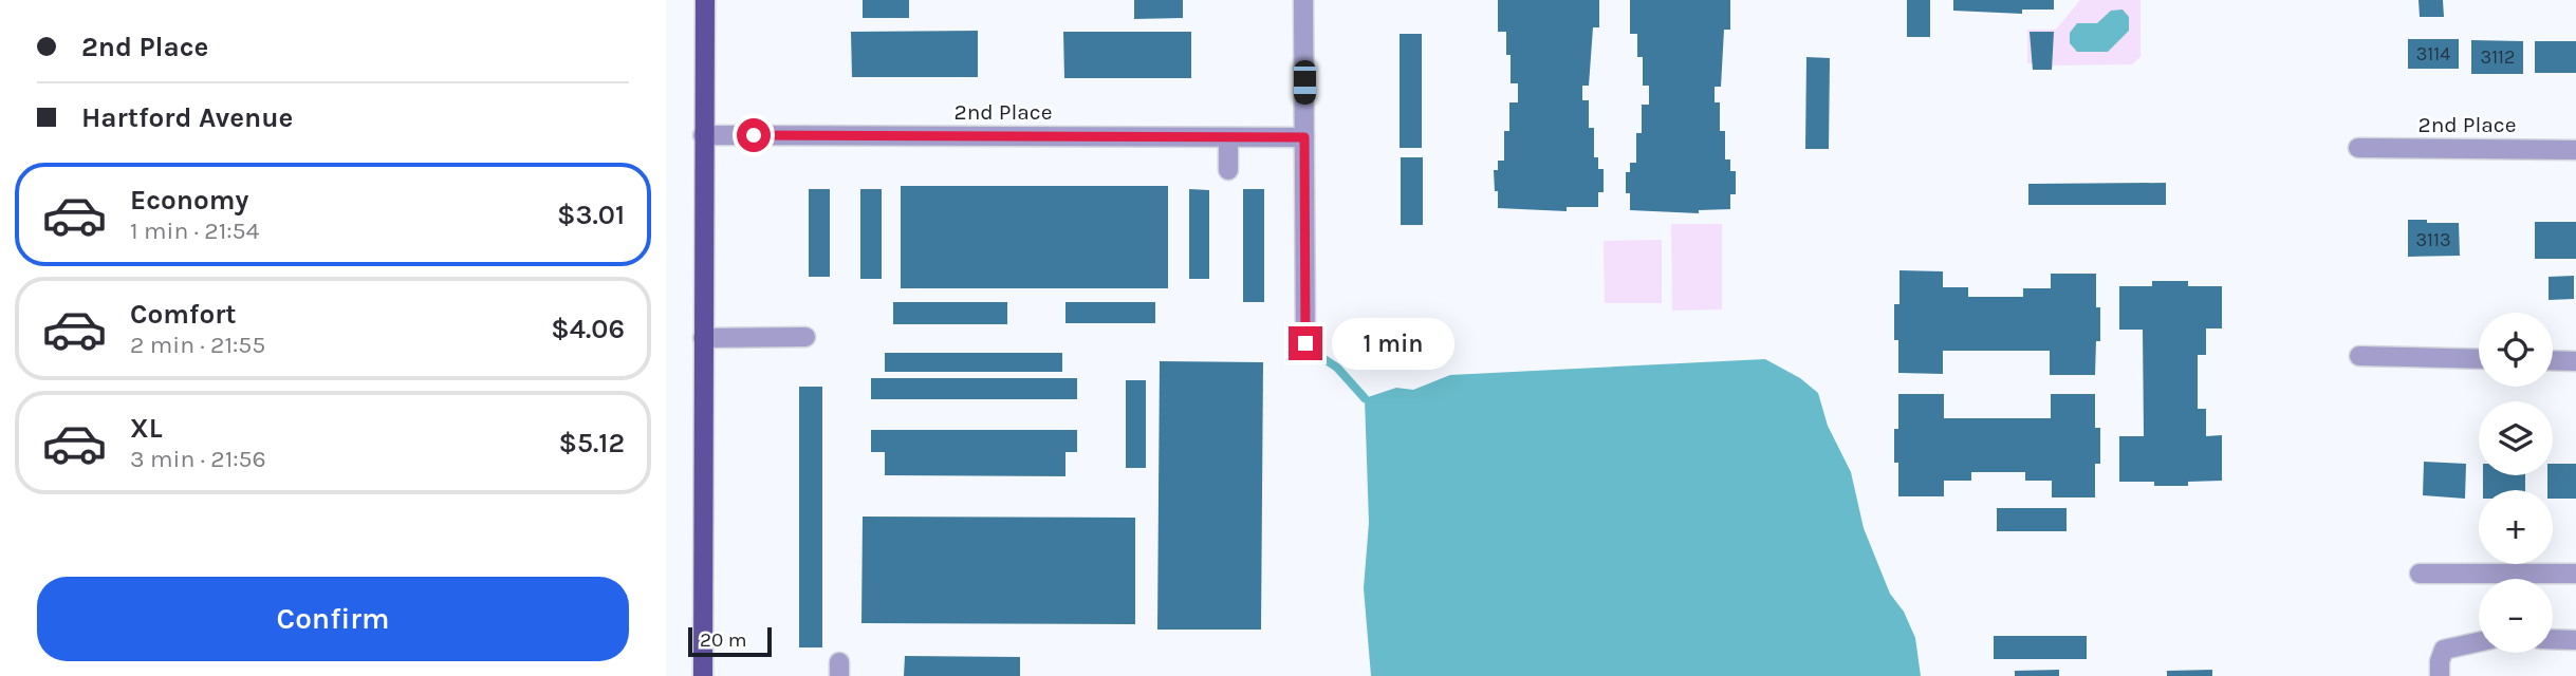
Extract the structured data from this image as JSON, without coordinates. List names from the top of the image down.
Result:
{
  "streets": {
    "street": ["2nd Place"]
  },
  "house_numbers": ["3114", "3112", "3113"],
  "scale_bar": "20 m",
  "page": {
    "banner": ["2nd Place", "Hartford Avenue"],
    "list": [
      {
        "name": "Economy",
        "note": "1 min · 21:54",
        "value": "$3.01"
      },
      {
        "name": "Comfort",
        "note": "2 min · 21:55",
        "value": "$4.06"
      },
      {
        "name": "XL",
        "note": "3 min · 21:56",
        "value": "$5.12"
      }
    ],
    "map_buttons": ["+", "−"],
    "bubble": "1 min",
    "buttons": "Confirm",
    "scale": "20 m"
  }
}
